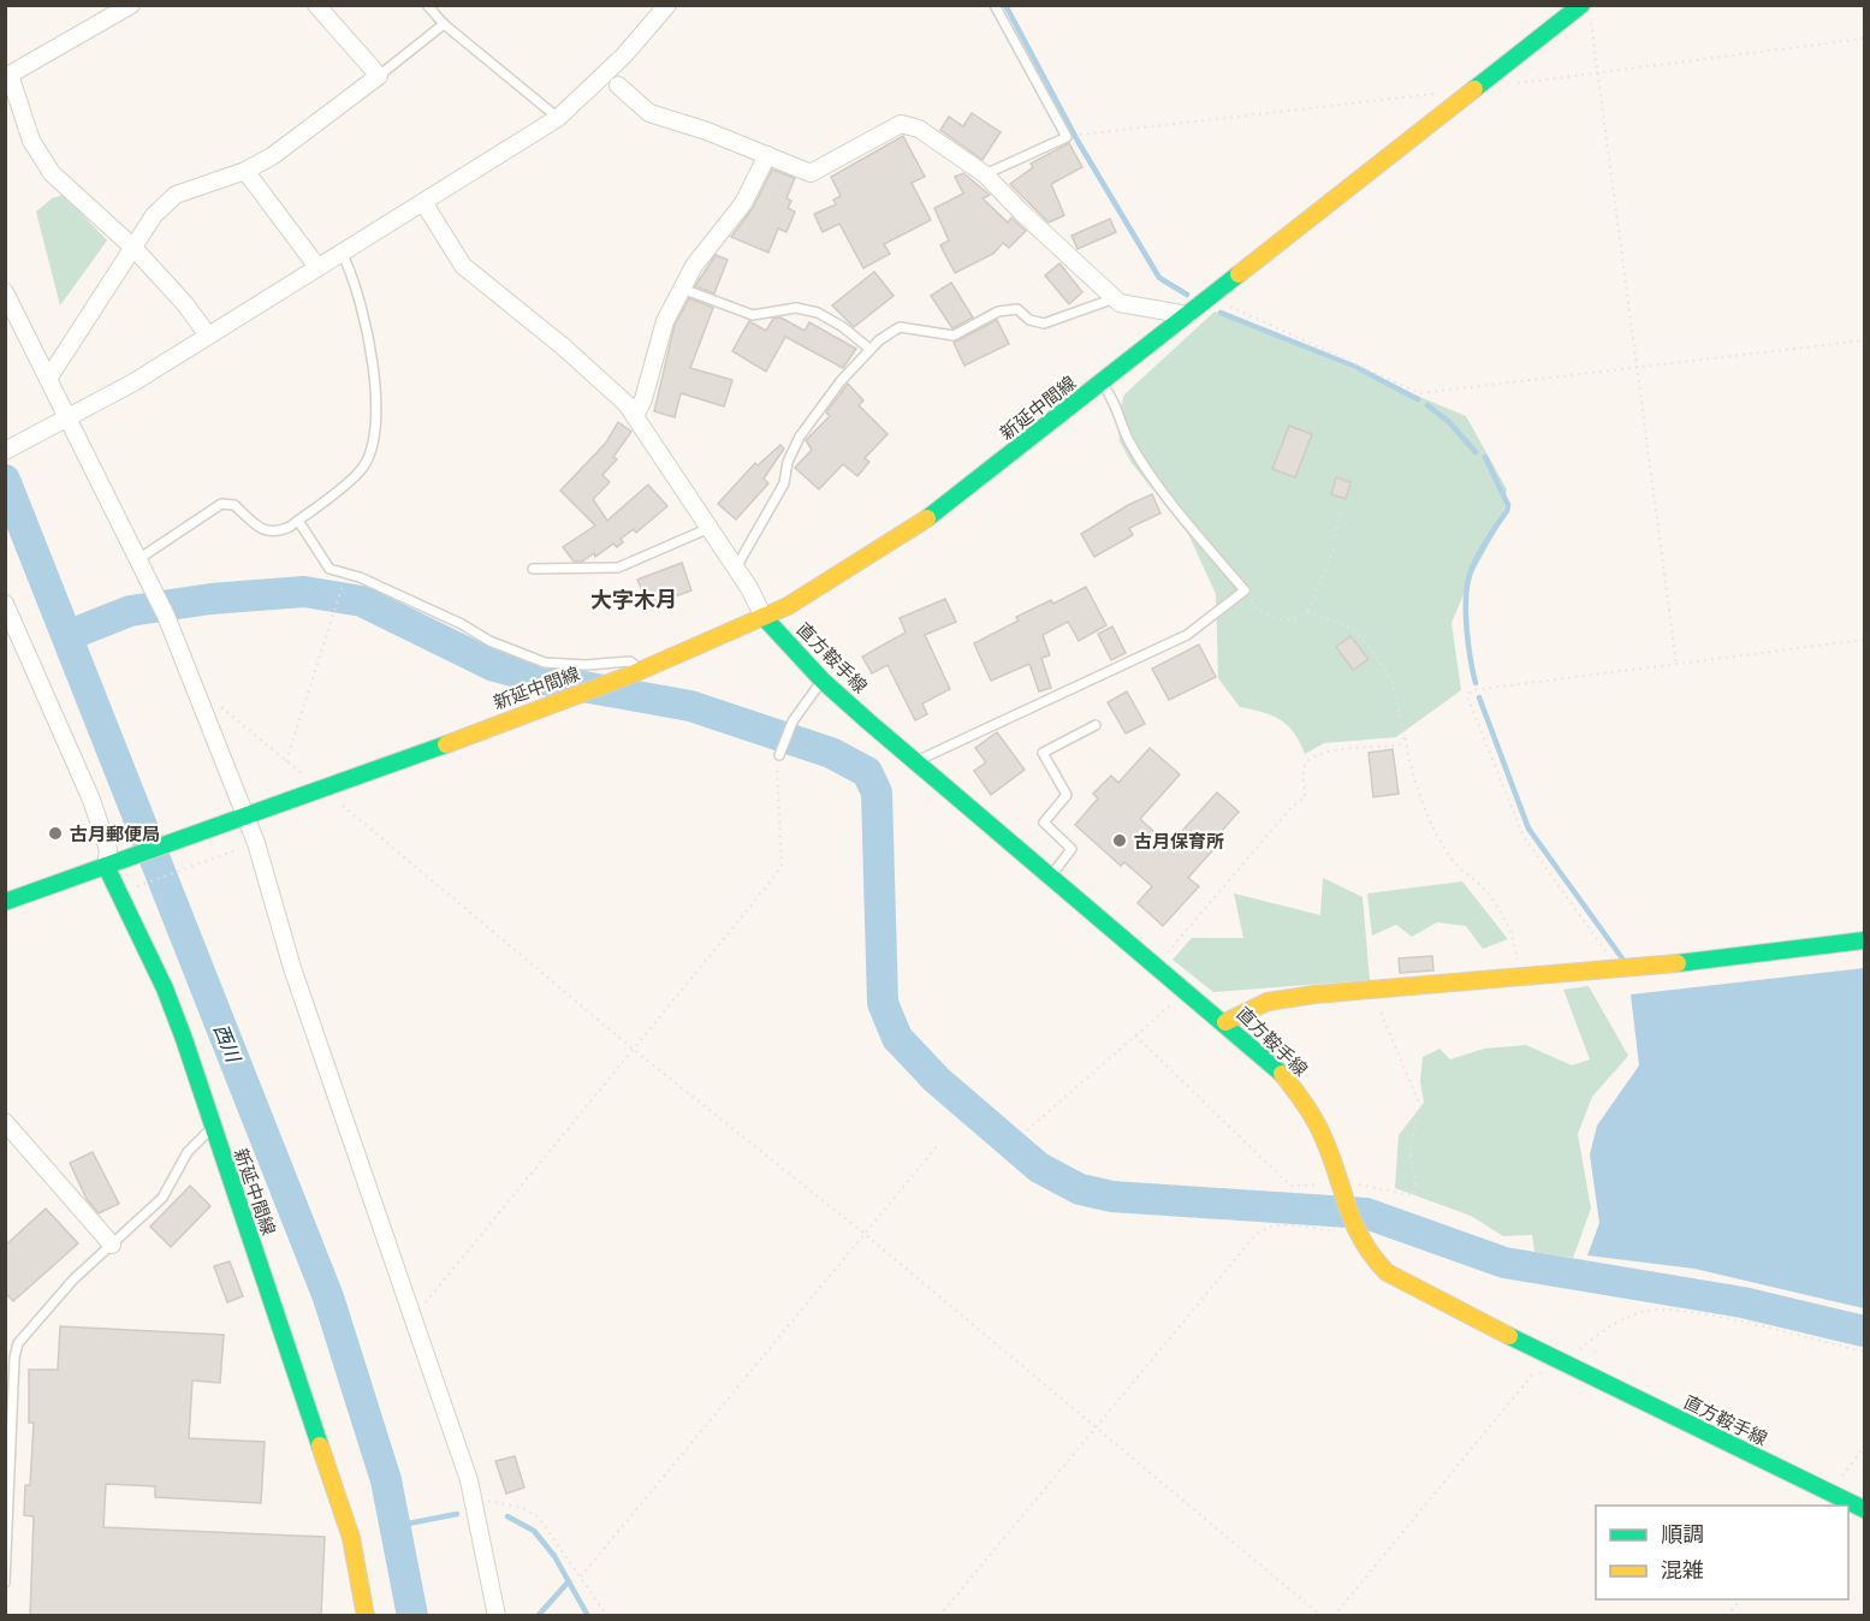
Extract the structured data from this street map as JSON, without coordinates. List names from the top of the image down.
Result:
{
  "streets": {
    "main road": ["新延中間線", "直方鞍手線"]
  },
  "crossings": [
    ["新延中間線", "直方鞍手線"]
  ],
  "districts": ["大字木月"],
  "water": ["西川"],
  "places": ["古月郵便局", "古月保育所"],
  "legend": ["順調", "混雑"]
}
